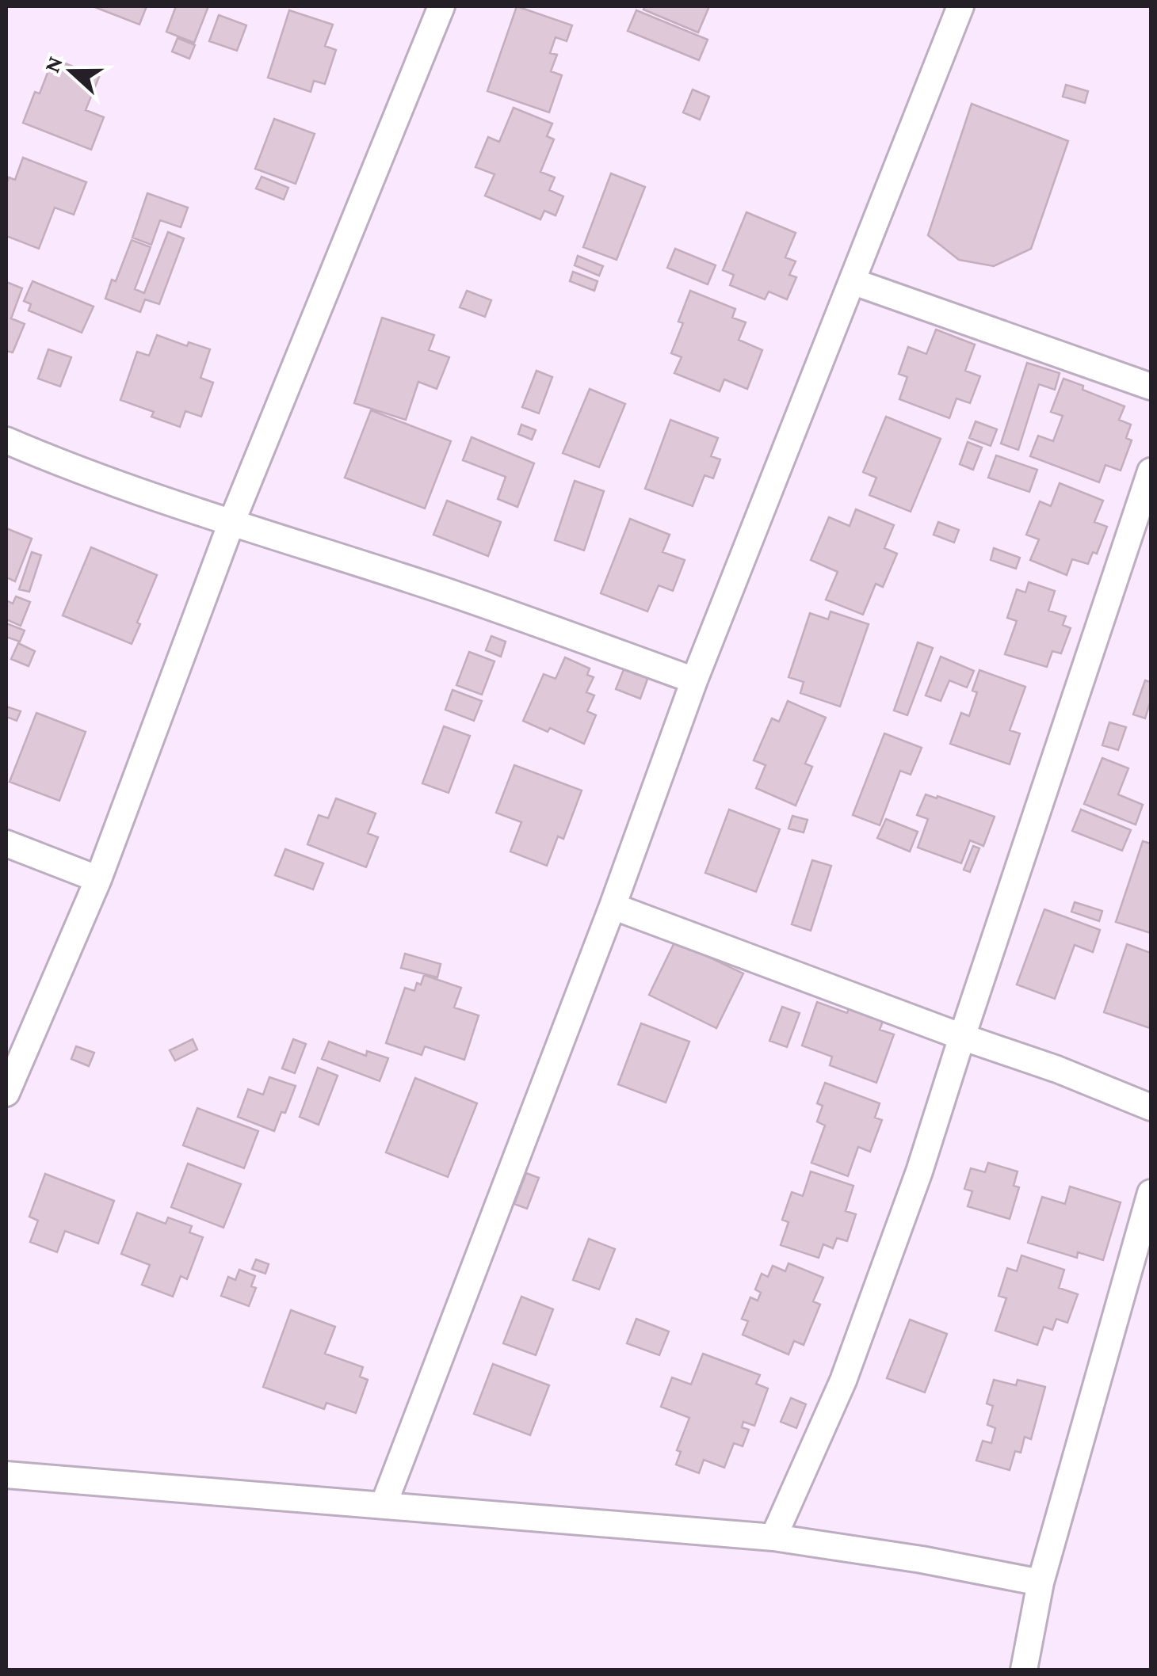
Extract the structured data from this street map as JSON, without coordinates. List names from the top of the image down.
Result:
{
  "north": "left"
}
